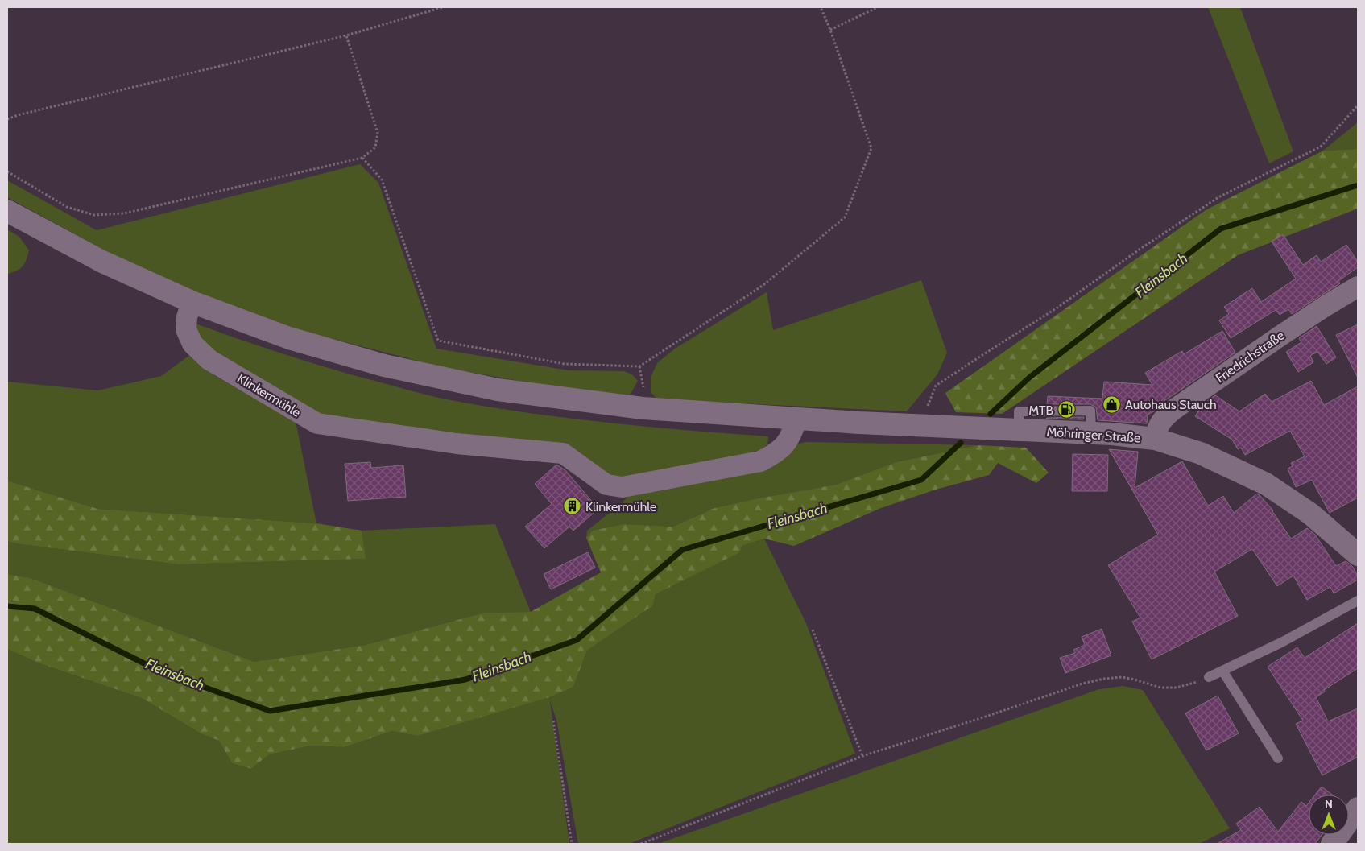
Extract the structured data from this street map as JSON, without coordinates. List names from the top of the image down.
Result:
{
  "streets": {
    "main road": ["Möhringer Straße"],
    "street": ["Friedrichstraße", "Klinkermühle"]
  },
  "crossings": [
    ["Friedrichstraße", "Möhringer Straße"],
    ["Klinkermühle", "Möhringer Straße"]
  ],
  "water": ["Fleinsbach"],
  "places": {
    "shop": ["Autohaus Stauch"],
    "fuel station": ["MTB"],
    "building": ["Klinkermühle"]
  },
  "north": "top"
}
